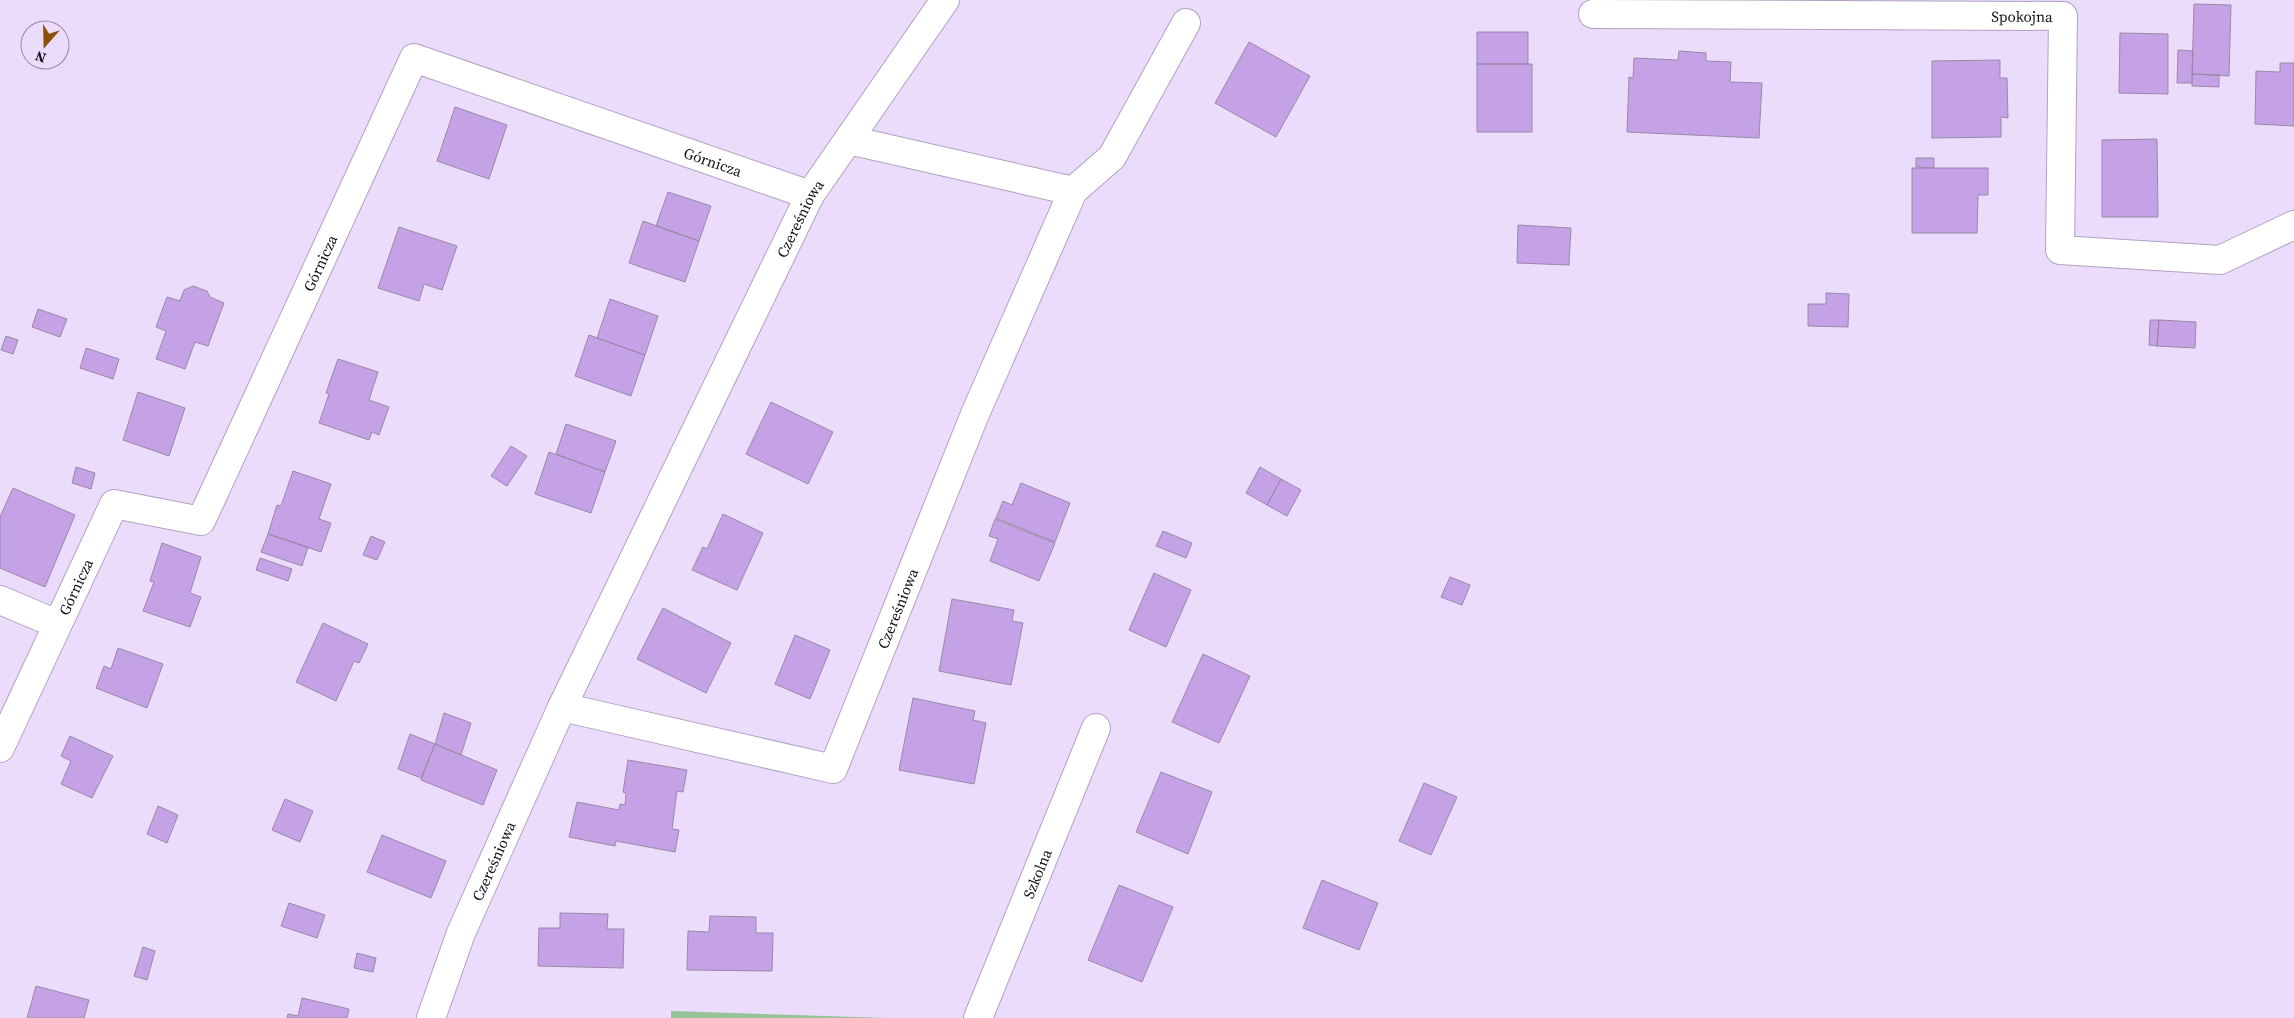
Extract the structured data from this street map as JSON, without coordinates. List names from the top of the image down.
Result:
{
  "streets": {
    "street": [
      "Spokojna",
      "Górnicza",
      "Czereśniowa",
      "Szkolna"
    ]
  },
  "crossings": [
    ["Górnicza", "Czereśniowa"]
  ],
  "north": "bottom"
}
